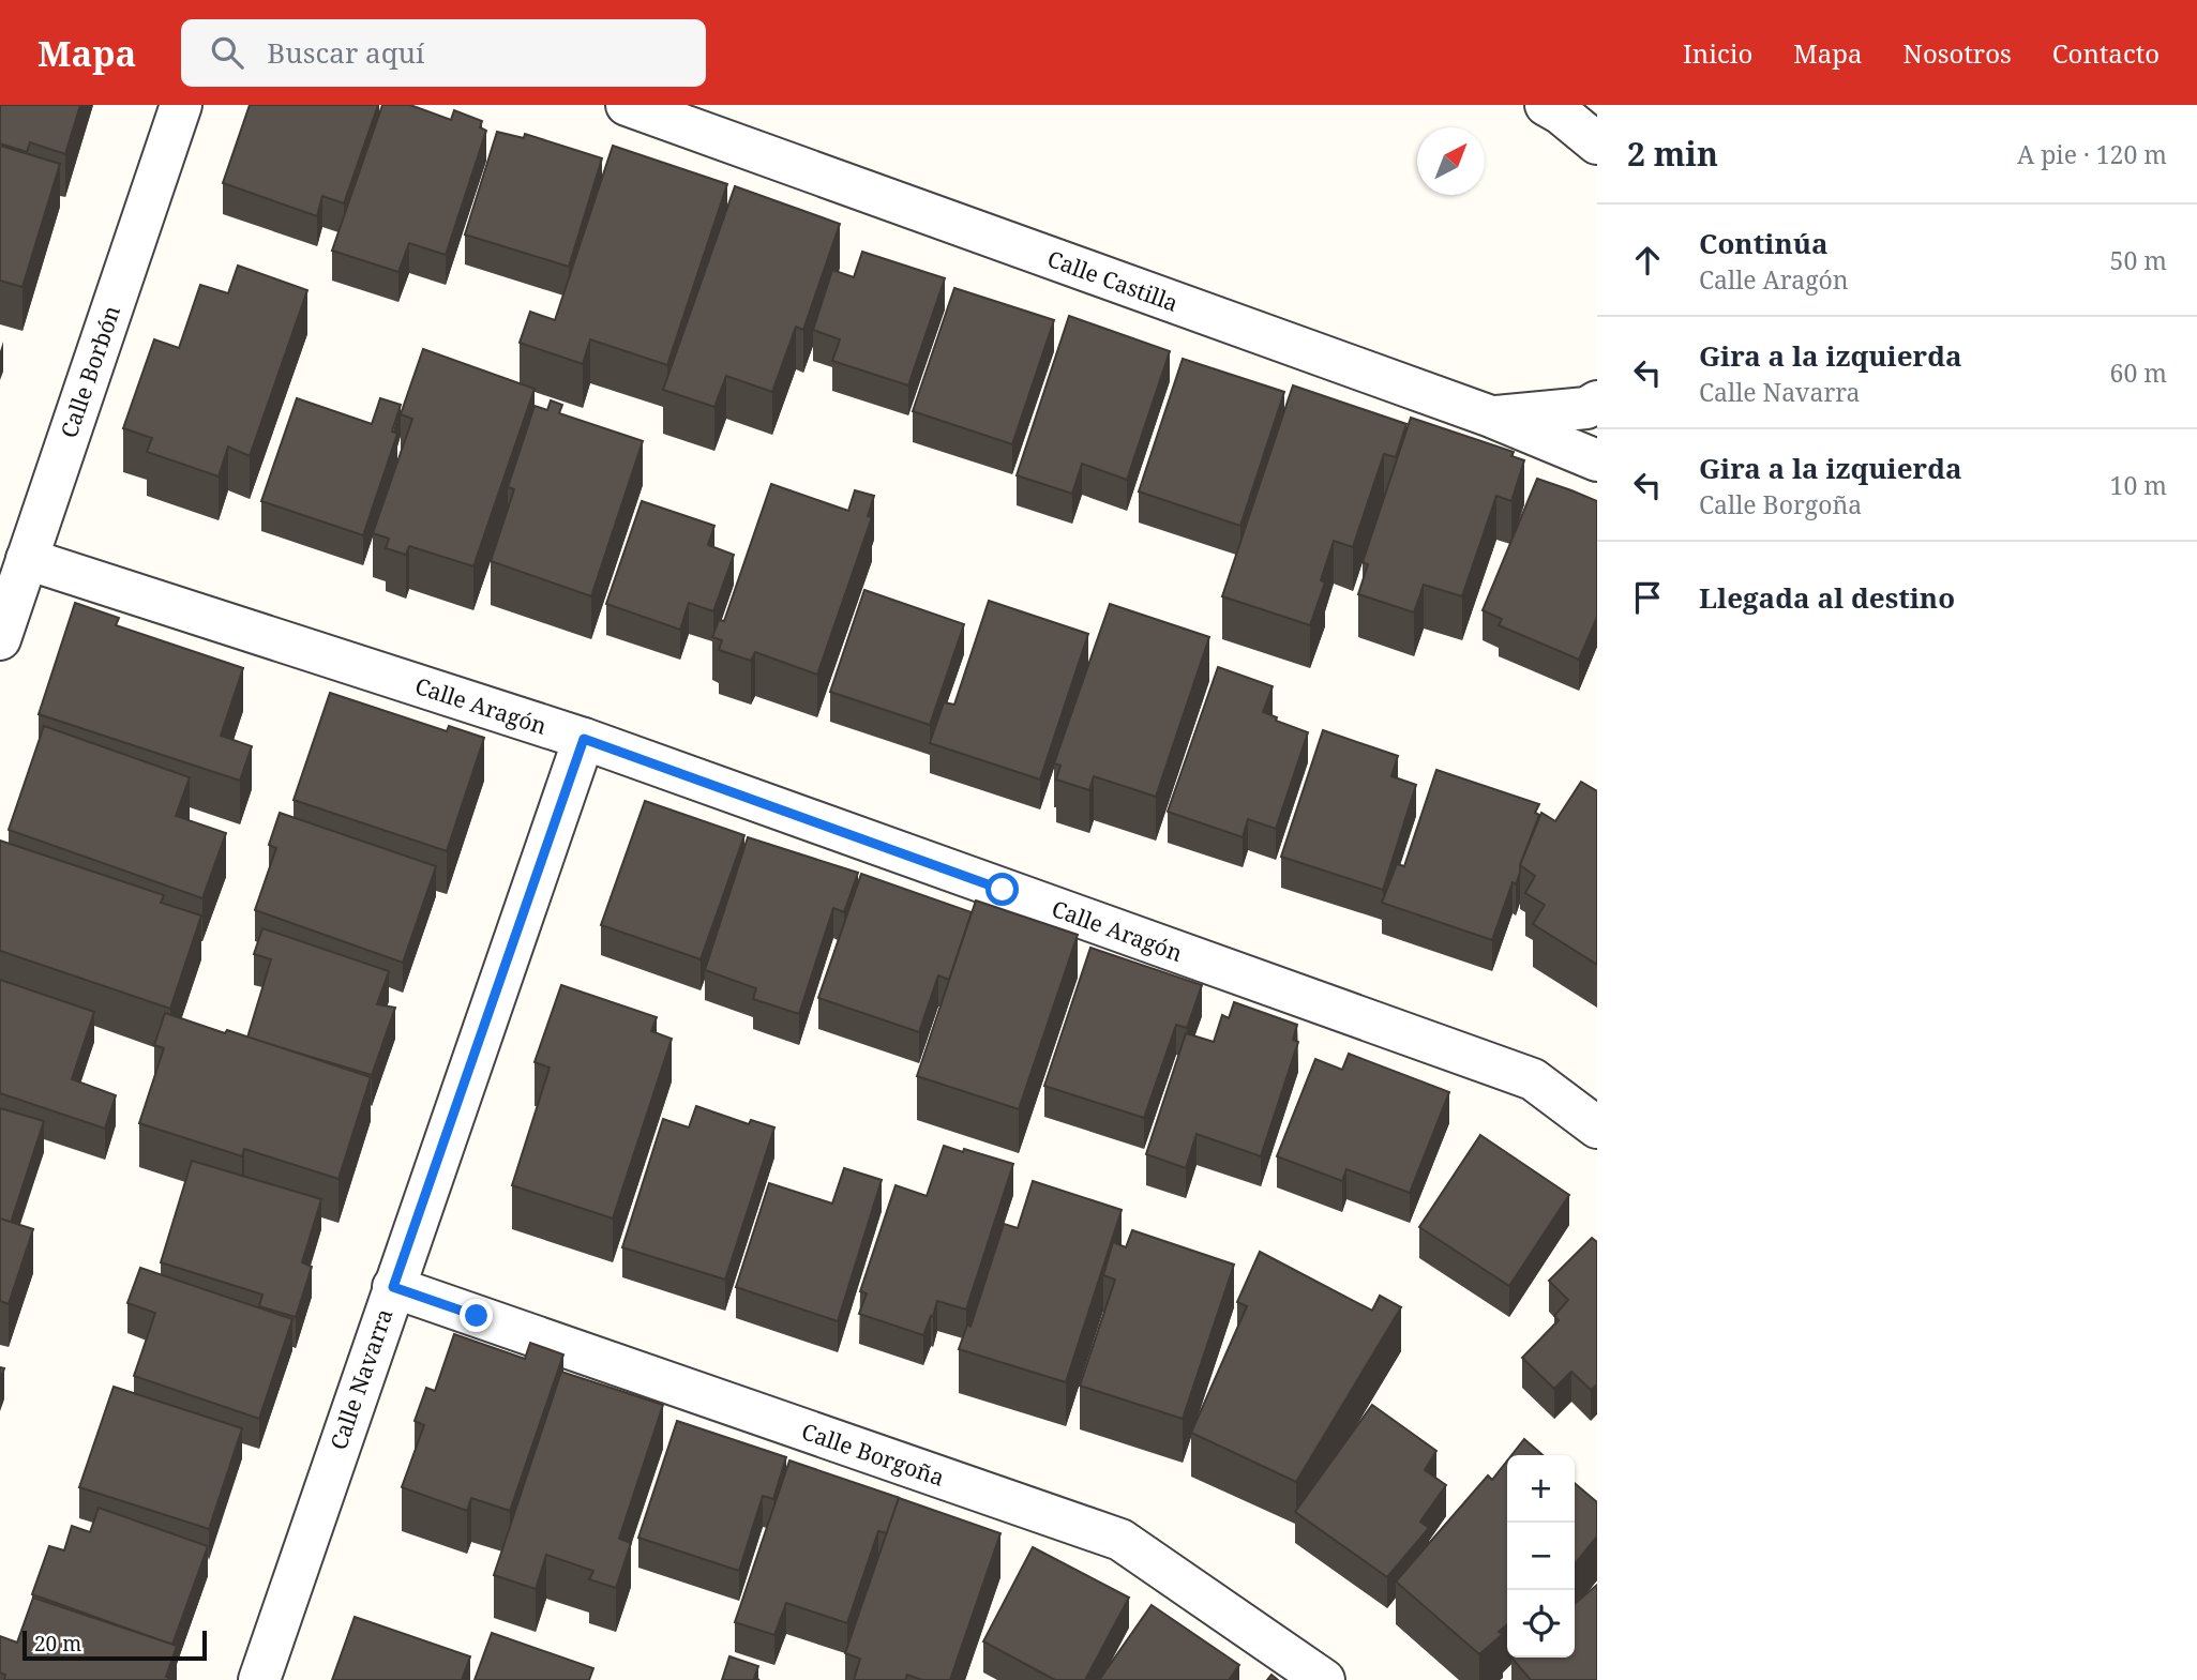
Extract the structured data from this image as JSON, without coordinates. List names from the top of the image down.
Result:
{
  "streets": {
    "street": [
      "Calle Castilla",
      "Calle Borbón",
      "Calle Aragón",
      "Calle Navarra",
      "Calle Borgoña"
    ]
  },
  "crossings": [
    ["Calle Borbón", "Calle Aragón"],
    ["Calle Aragón", "Calle Navarra"],
    ["Calle Navarra", "Calle Borgoña"]
  ],
  "scale_bar": "20 m",
  "north": "top right",
  "page": {
    "header": "Mapa",
    "search": "Buscar aquí",
    "nav": [
      "Inicio",
      "Mapa",
      "Nosotros",
      "Contacto"
    ],
    "heading": ["2 min", "A pie · 120 m"],
    "list": [
      ["Continúa", "Calle Aragón", "50 m"],
      ["Gira a la izquierda", "Calle Navarra", "60 m"],
      ["Gira a la izquierda", "Calle Borgoña", "10 m"],
      "Llegada al destino"
    ],
    "map_buttons": ["+", "−"],
    "scale": "20 m"
  }
}
